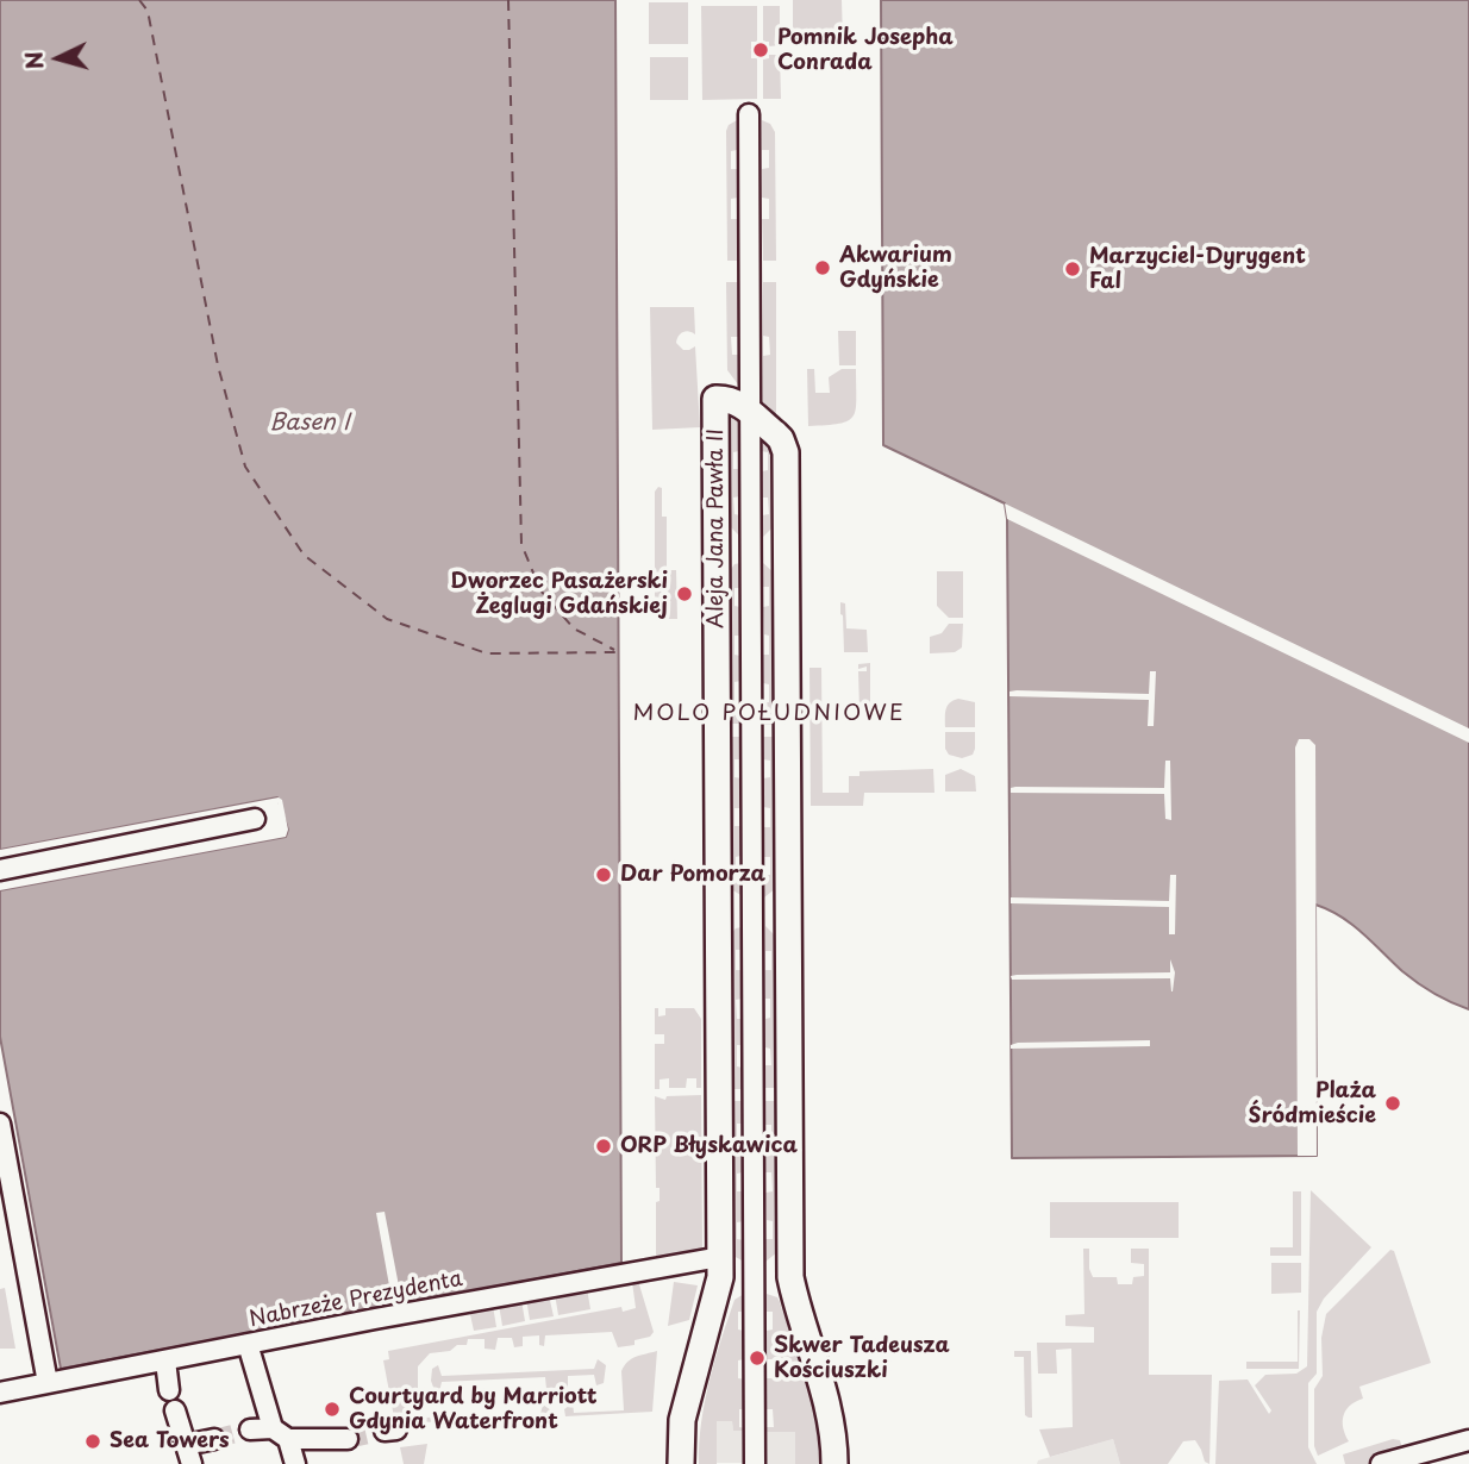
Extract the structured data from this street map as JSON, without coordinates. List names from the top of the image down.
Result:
{
  "streets": {
    "street": ["Aleja Jana Pawła II", "Nabrzeże Prezydenta"]
  },
  "crossings": [
    ["Aleja Jana Pawła II", "Nabrzeże Prezydenta"]
  ],
  "districts": ["MOLO POŁUDNIOWE"],
  "water": ["Basen I"],
  "places": [
    "Pomnik Josepha Conrada",
    "Akwarium Gdyńskie",
    "Marzyciel-Dyrygent Fal",
    "Dworzec Pasażerski Żeglugi Gdańskiej",
    "Dar Pomorza",
    "Plaża Śródmieście",
    "ORP Błyskawica",
    "Skwer Tadeusza Kościuszki",
    "Courtyard by Marriott Gdynia Waterfront",
    "Sea Towers"
  ],
  "north": "left"
}
